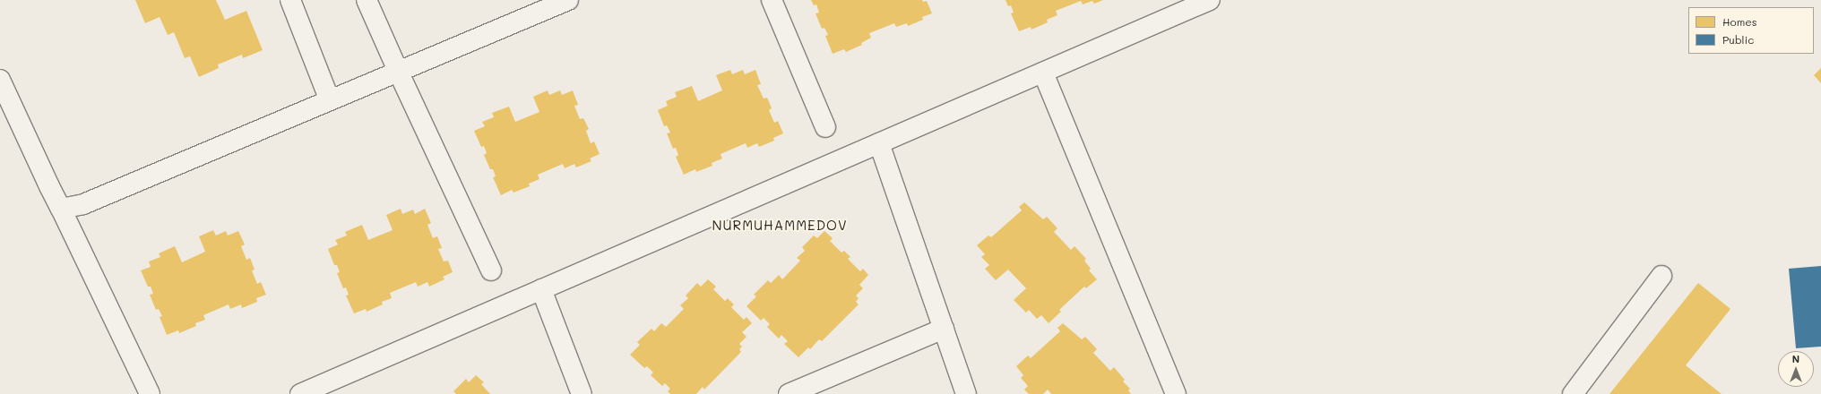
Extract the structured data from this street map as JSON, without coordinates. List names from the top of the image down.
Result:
{
  "districts": ["NURMUHAMMEDOV"],
  "legend": ["Homes", "Public"],
  "north": "top"
}
